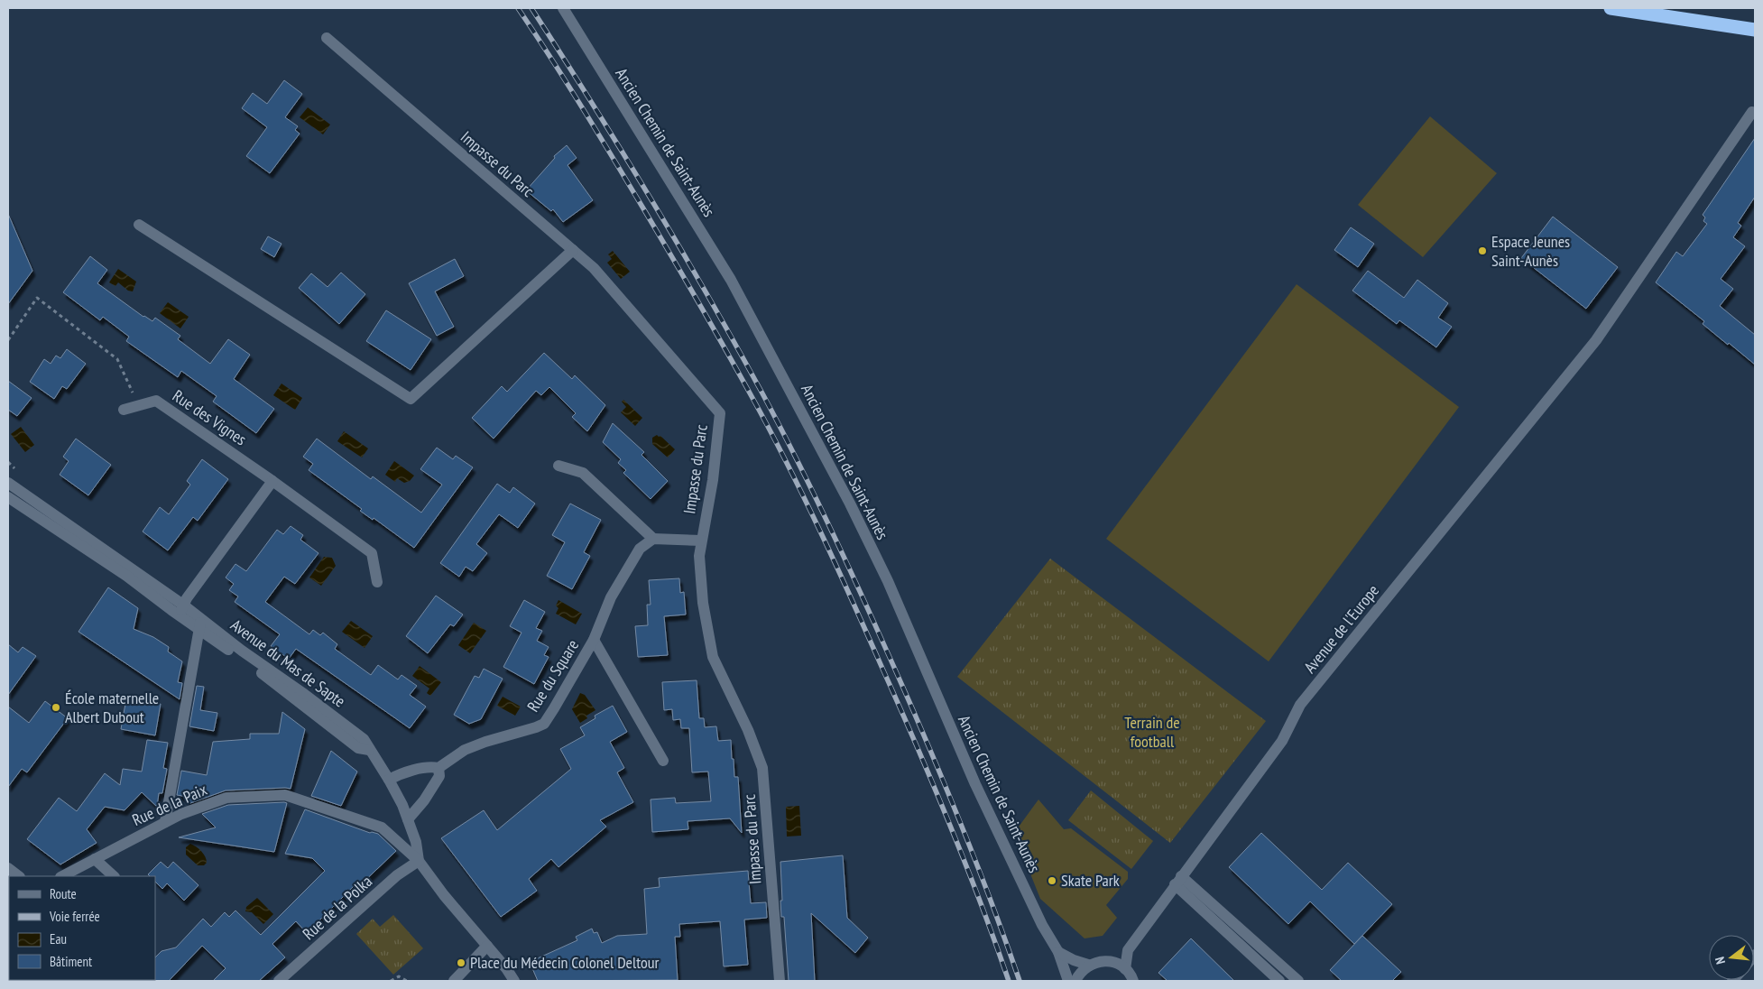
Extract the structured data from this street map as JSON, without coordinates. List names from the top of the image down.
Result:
{
  "streets": {
    "street": [
      "Ancien Chemin de Saint-Aunès",
      "Impasse du Parc",
      "Rue des Vignes",
      "Avenue de l'Europe",
      "Avenue du Mas de Sapte",
      "Rue du Square",
      "Rue de la Paix",
      "Rue de la Polka"
    ]
  },
  "crossings": [
    ["Avenue du Mas de Sapte", "Rue du Square"],
    ["Avenue du Mas de Sapte", "Rue de la Paix"],
    ["Avenue du Mas de Sapte", "Rue de la Polka"],
    ["Rue de la Paix", "Rue de la Polka"]
  ],
  "parks": ["Terrain de football"],
  "places": [
    "Espace Jeunes Saint-Aunès",
    "École maternelle Albert Dubout",
    "Skate Park",
    "Place du Médecin Colonel Deltour"
  ],
  "legend": [
    "Route",
    "Voie ferrée",
    "Eau",
    "Bâtiment"
  ],
  "north": "left"
}
